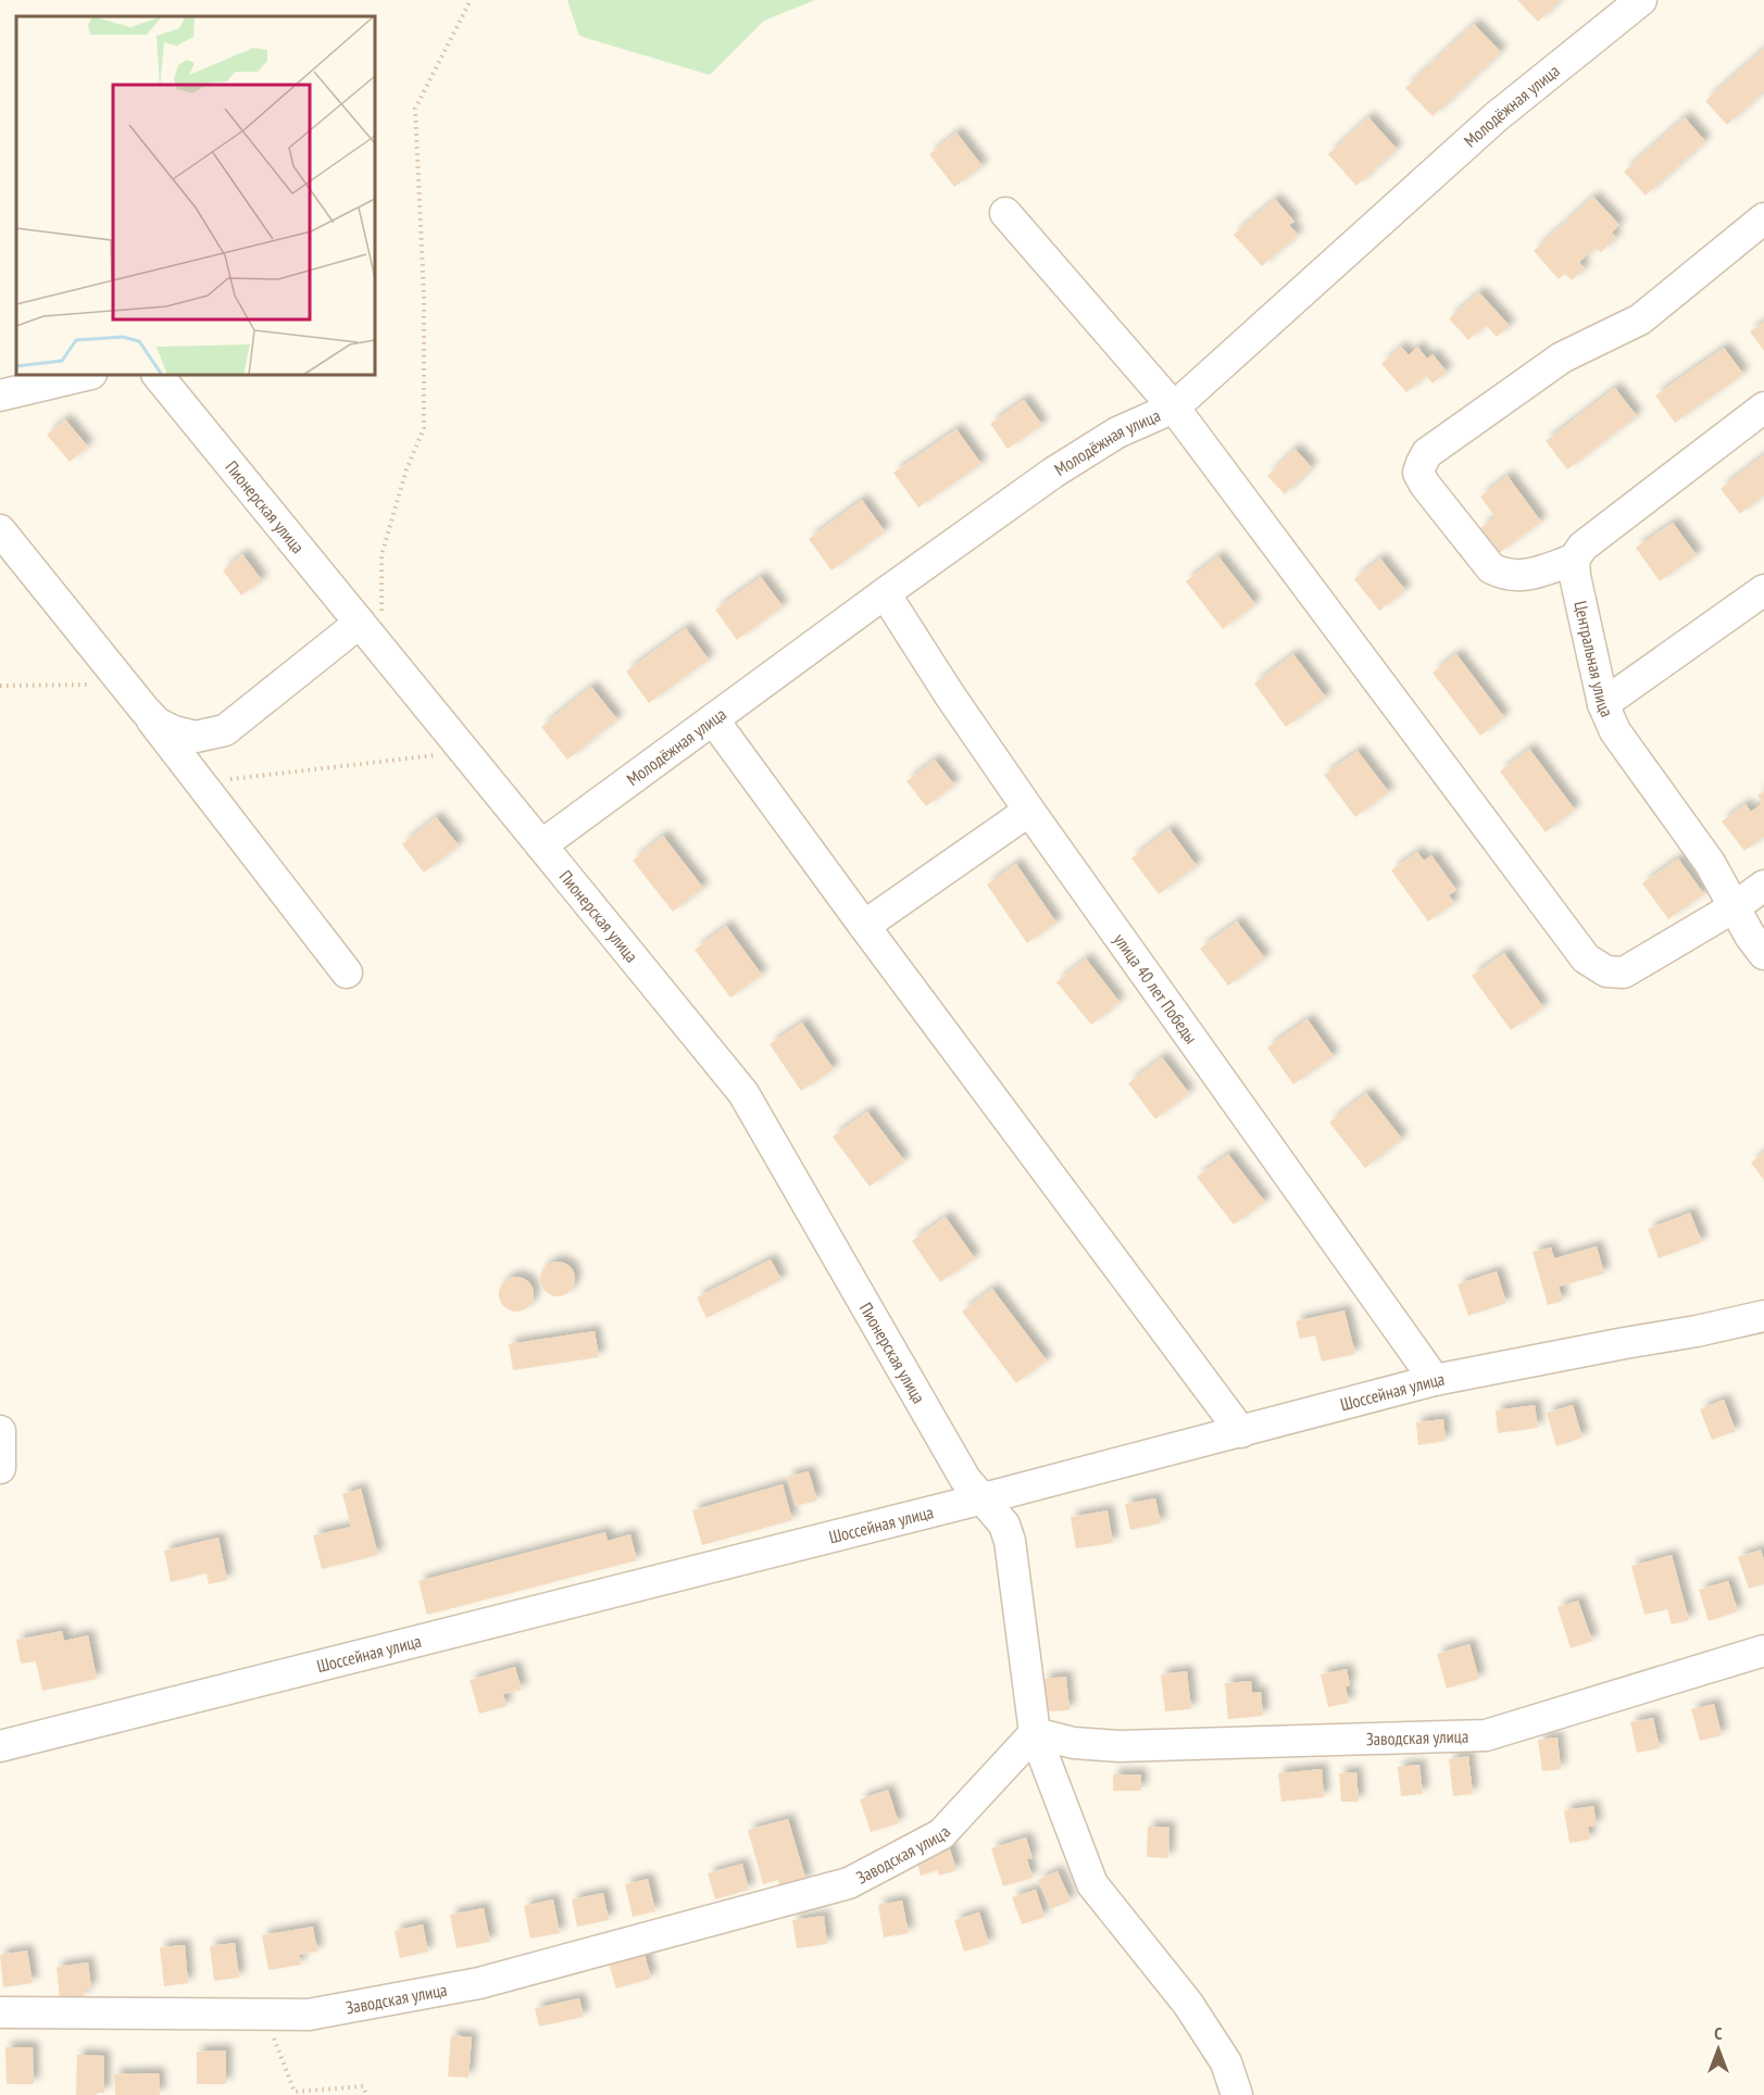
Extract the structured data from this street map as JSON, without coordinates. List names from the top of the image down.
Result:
{
  "streets": {
    "street": [
      "Молодёжная улица",
      "Пионерская улица",
      "Центральная улица",
      "улица 40 лет Победы",
      "Шоссейная улица",
      "Заводская улица"
    ]
  },
  "crossings": [
    ["Молодёжная улица", "Пионерская улица"],
    ["Молодёжная улица", "улица 40 лет Победы"],
    ["Пионерская улица", "Шоссейная улица"],
    ["Пионерская улица", "Заводская улица"],
    ["улица 40 лет Победы", "Шоссейная улица"]
  ],
  "north": "top"
}
